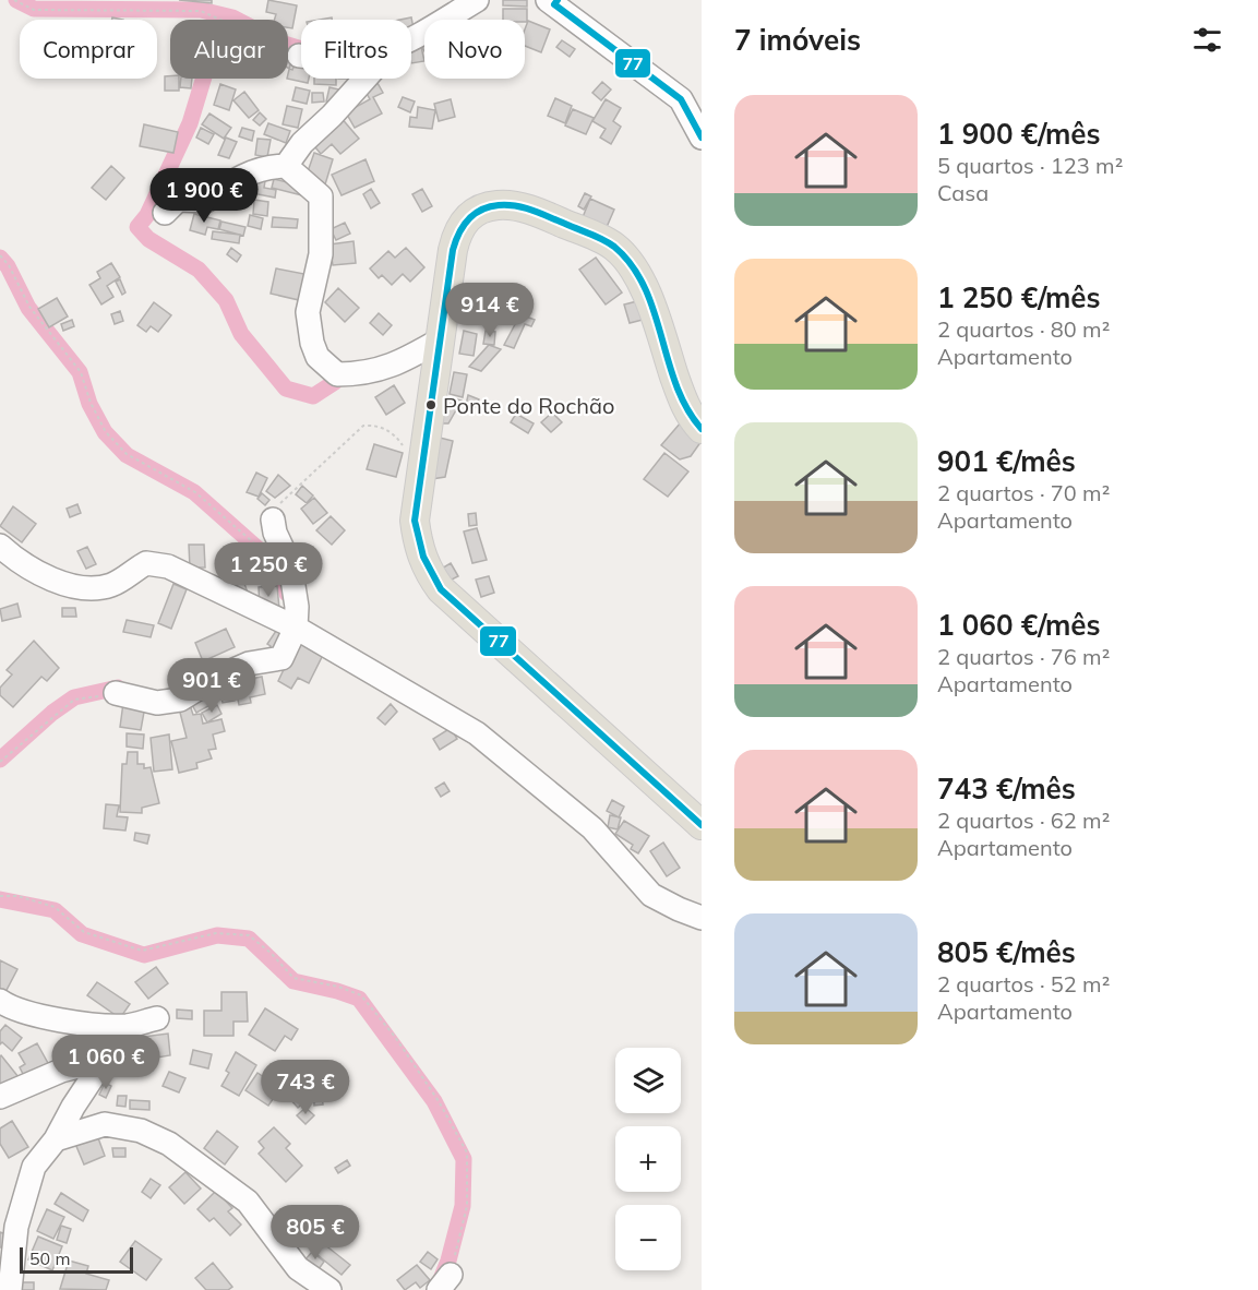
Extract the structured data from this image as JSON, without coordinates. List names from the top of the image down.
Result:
{
  "places": ["Ponte do Rochão"],
  "lines": ["transit line 77"],
  "scale_bar": "50 m",
  "page": {
    "heading": "7 imóveis",
    "chip": [
      "Comprar",
      "Alugar",
      "Filtros",
      "Novo"
    ],
    "list": [
      {
        "name": "1 900 €/mês",
        "note": "5 quartos · 123 m² · Casa"
      },
      {
        "name": "1 250 €/mês",
        "note": "2 quartos · 80 m² · Apartamento"
      },
      {
        "name": "901 €/mês",
        "note": "2 quartos · 70 m² · Apartamento"
      },
      {
        "name": "1 060 €/mês",
        "note": "2 quartos · 76 m² · Apartamento"
      },
      {
        "name": "743 €/mês",
        "note": "2 quartos · 62 m² · Apartamento"
      },
      {
        "name": "805 €/mês",
        "note": "2 quartos · 52 m² · Apartamento"
      }
    ],
    "price": [
      "1 900 €",
      "914 €",
      "1 250 €",
      "901 €",
      "1 060 €",
      "743 €",
      "805 €"
    ],
    "map_buttons": ["+", "−"],
    "scale": "50 m"
  }
}
